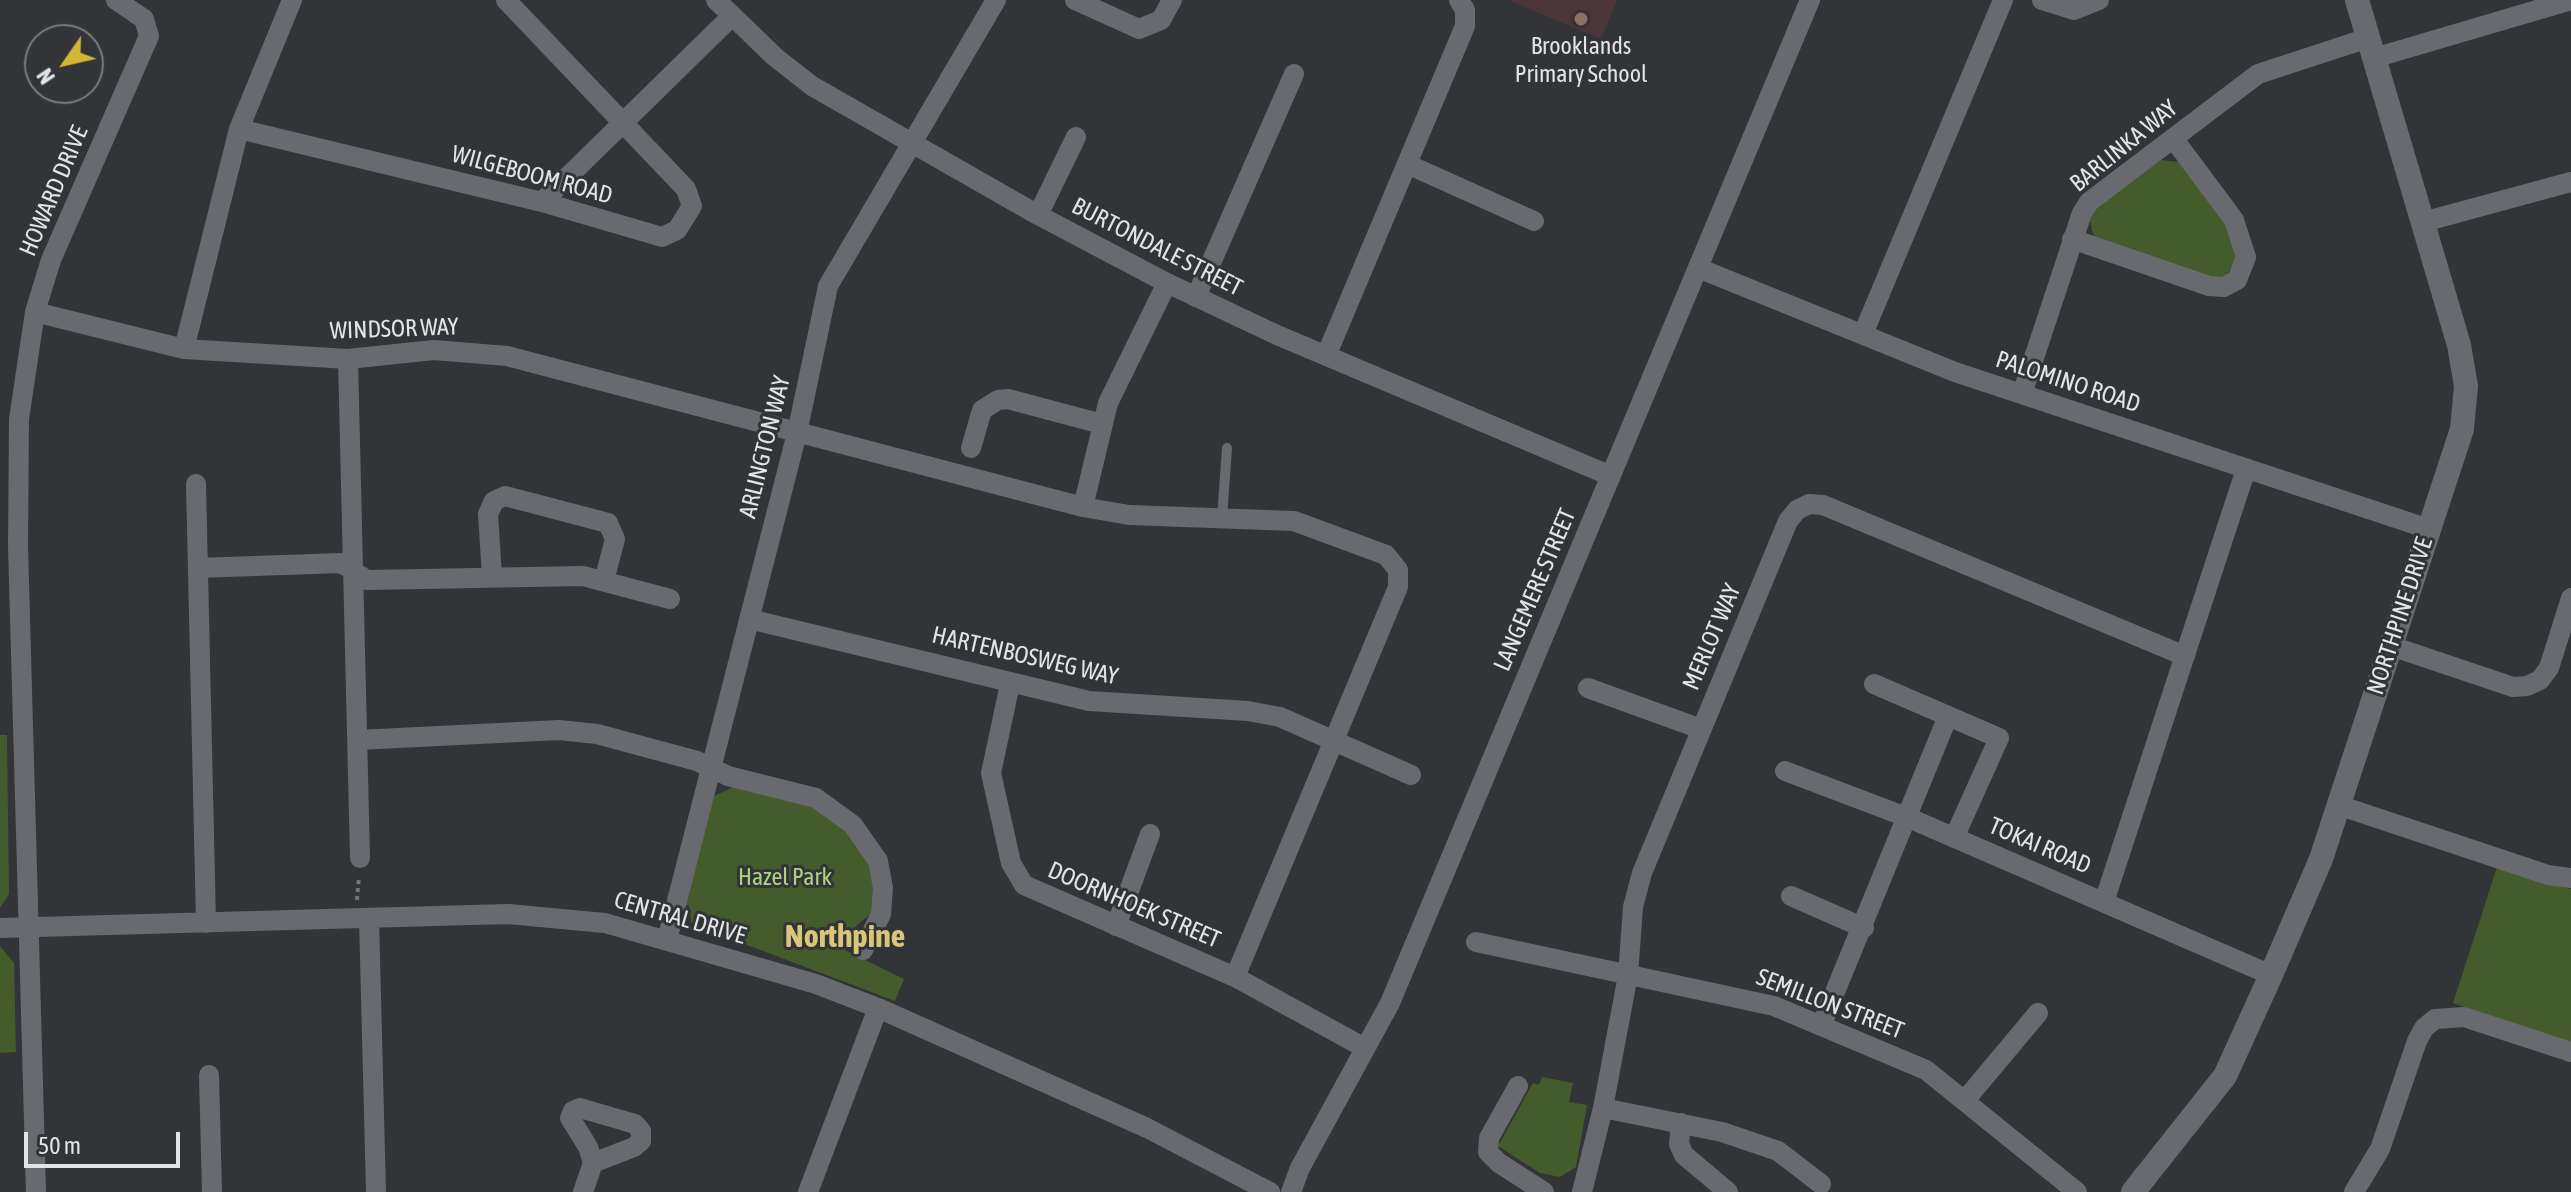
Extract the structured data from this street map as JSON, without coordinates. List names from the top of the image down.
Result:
{
  "streets": {
    "street": [
      "BARLINKA WAY",
      "WILGEBOOM ROAD",
      "HOWARD DRIVE",
      "BURTONDALE STREET",
      "WINDSOR WAY",
      "PALOMINO ROAD",
      "ARLINGTON WAY",
      "LANGEMERE STREET",
      "NORTHPINE DRIVE",
      "MERLOT WAY",
      "HARTENBOSWEG WAY",
      "TOKAI ROAD",
      "DOORNHOEK STREET",
      "CENTRAL DRIVE",
      "SEMILLON STREET"
    ]
  },
  "crossings": [
    ["BARLINKA WAY", "PALOMINO ROAD"],
    ["BARLINKA WAY", "NORTHPINE DRIVE"],
    ["HOWARD DRIVE", "WINDSOR WAY"],
    ["HOWARD DRIVE", "CENTRAL DRIVE"],
    ["BURTONDALE STREET", "ARLINGTON WAY"],
    ["BURTONDALE STREET", "LANGEMERE STREET"],
    ["WINDSOR WAY", "ARLINGTON WAY"],
    ["WINDSOR WAY", "HARTENBOSWEG WAY"],
    ["PALOMINO ROAD", "LANGEMERE STREET"],
    ["PALOMINO ROAD", "NORTHPINE DRIVE"],
    ["ARLINGTON WAY", "HARTENBOSWEG WAY"],
    ["ARLINGTON WAY", "CENTRAL DRIVE"],
    ["LANGEMERE STREET", "DOORNHOEK STREET"],
    ["NORTHPINE DRIVE", "TOKAI ROAD"],
    ["MERLOT WAY", "SEMILLON STREET"],
    ["HARTENBOSWEG WAY", "DOORNHOEK STREET"]
  ],
  "districts": ["Northpine"],
  "parks": ["Hazel Park"],
  "places": ["Brooklands Primary School"],
  "scale_bar": "50 m",
  "north": "bottom left"
}
